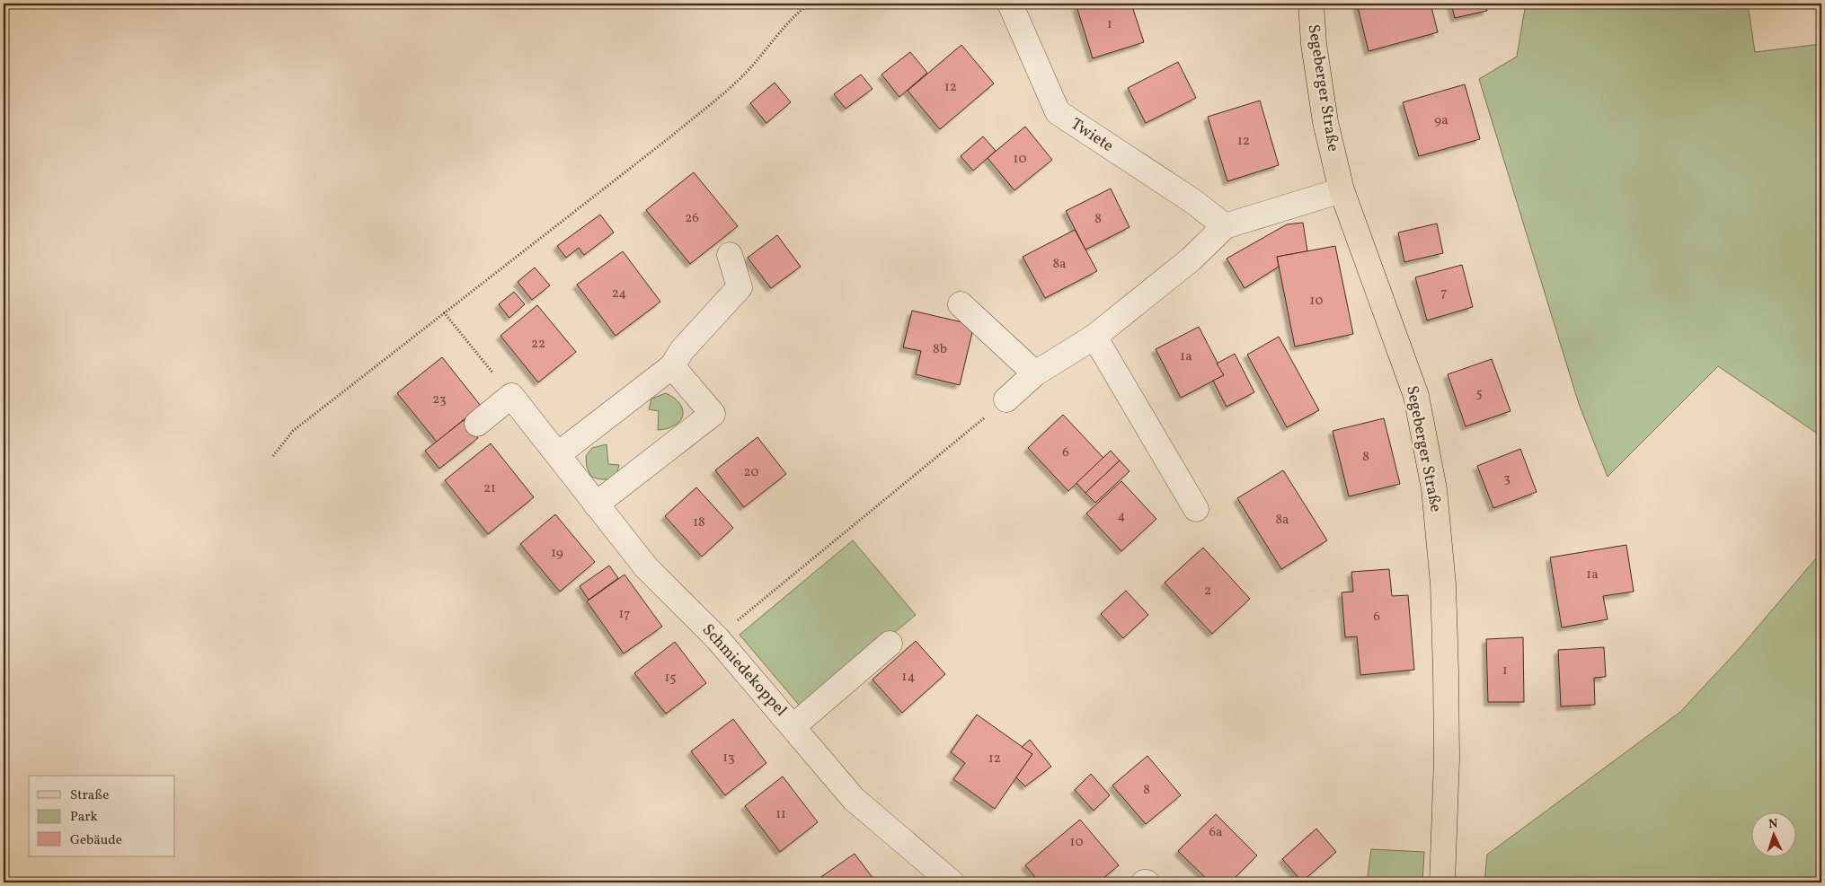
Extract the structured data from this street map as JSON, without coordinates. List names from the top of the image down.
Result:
{
  "streets": {
    "main road": ["Segeberger Straße"],
    "street": ["Twiete", "Schmiedekoppel"]
  },
  "house_numbers": [
    "1",
    "12",
    "9a",
    "12",
    "10",
    "26",
    "8",
    "8a",
    "7",
    "24",
    "10",
    "22",
    "8b",
    "1a",
    "5",
    "23",
    "6",
    "8",
    "20",
    "3",
    "21",
    "4",
    "8a",
    "18",
    "19",
    "1a",
    "2",
    "17",
    "6",
    "1",
    "14",
    "15",
    "13",
    "12",
    "8",
    "11",
    "6a",
    "10"
  ],
  "legend": ["Straße", "Park", "Gebäude"],
  "north": "top"
}
